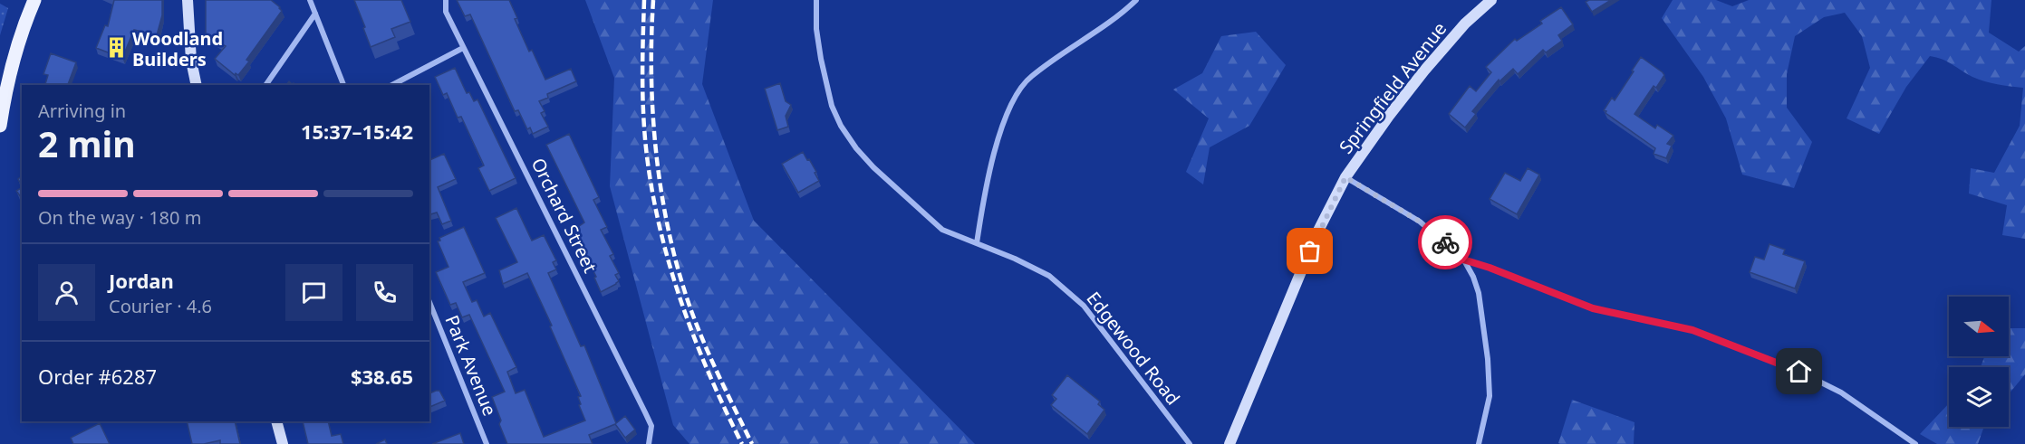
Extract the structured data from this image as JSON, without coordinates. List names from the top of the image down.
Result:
{
  "streets": {
    "main road": ["Springfield Avenue"],
    "street": ["Orchard Street", "Edgewood Road", "Park Avenue"]
  },
  "places": {
    "building": ["Woodland Builders"]
  },
  "north": "right",
  "page": {
    "heading": ["2 min", "Arriving in", "15:37–15:42"],
    "panel": [
      "Jordan",
      "Courier · 4.6",
      "Order #6287",
      "$38.65"
    ],
    "bar": "On the way · 180 m"
  }
}
